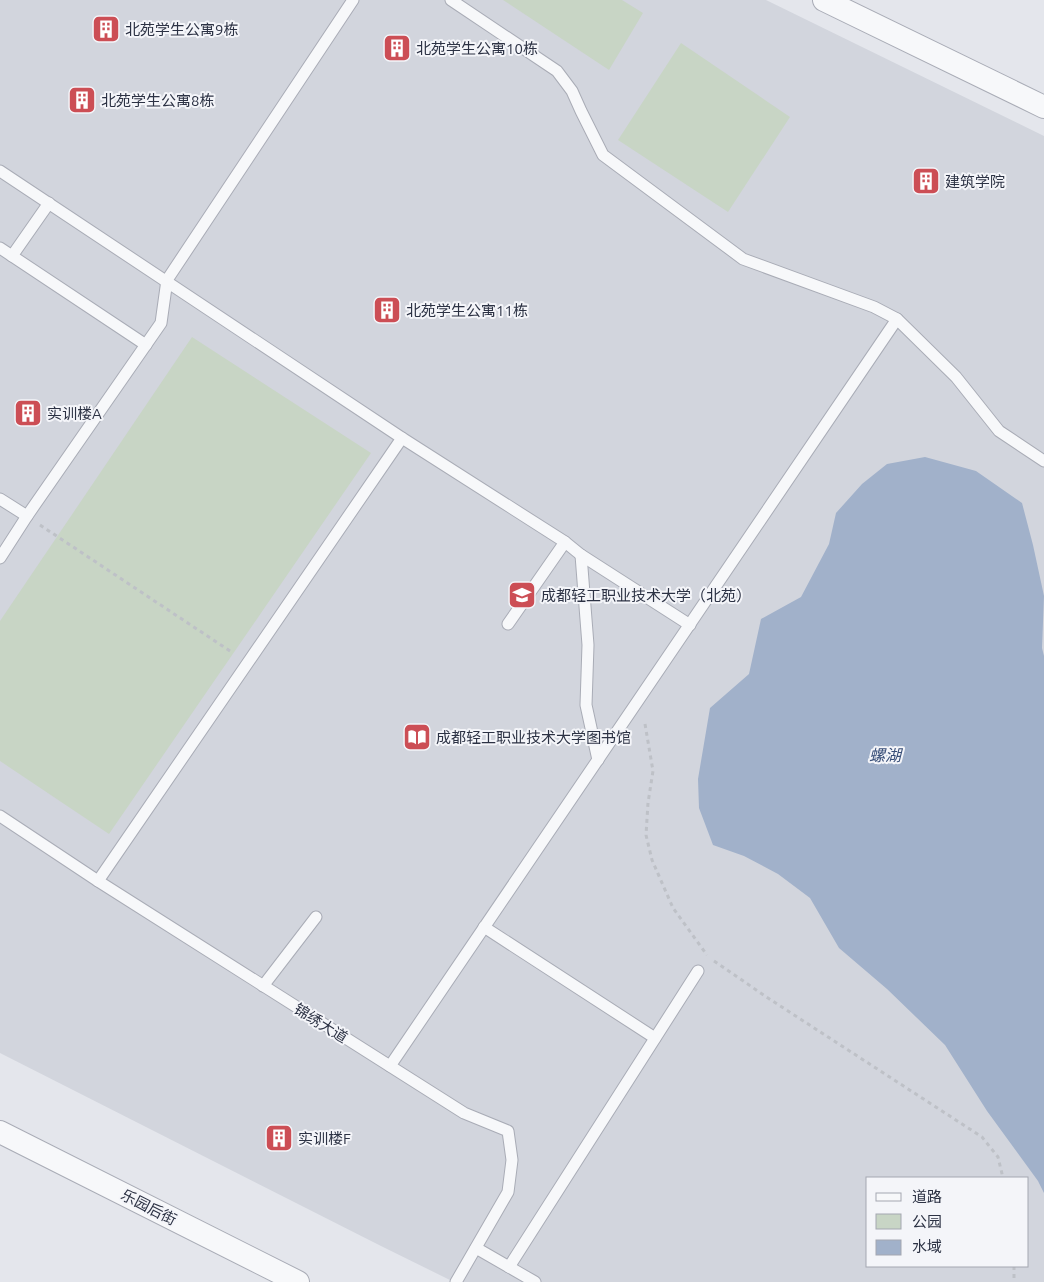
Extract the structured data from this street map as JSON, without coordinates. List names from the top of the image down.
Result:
{
  "streets": {
    "street": ["乐园后街"],
    "lane": ["锦绣大道"]
  },
  "water": ["螺湖"],
  "places": {
    "building": [
      "北苑学生公寓9栋",
      "北苑学生公寓10栋",
      "北苑学生公寓8栋",
      "建筑学院",
      "北苑学生公寓11栋",
      "实训楼A",
      "实训楼F"
    ],
    "school or university": ["成都轻工职业技术大学（北苑）"],
    "library": ["成都轻工职业技术大学图书馆"]
  },
  "legend": ["道路", "公园", "水域"]
}
